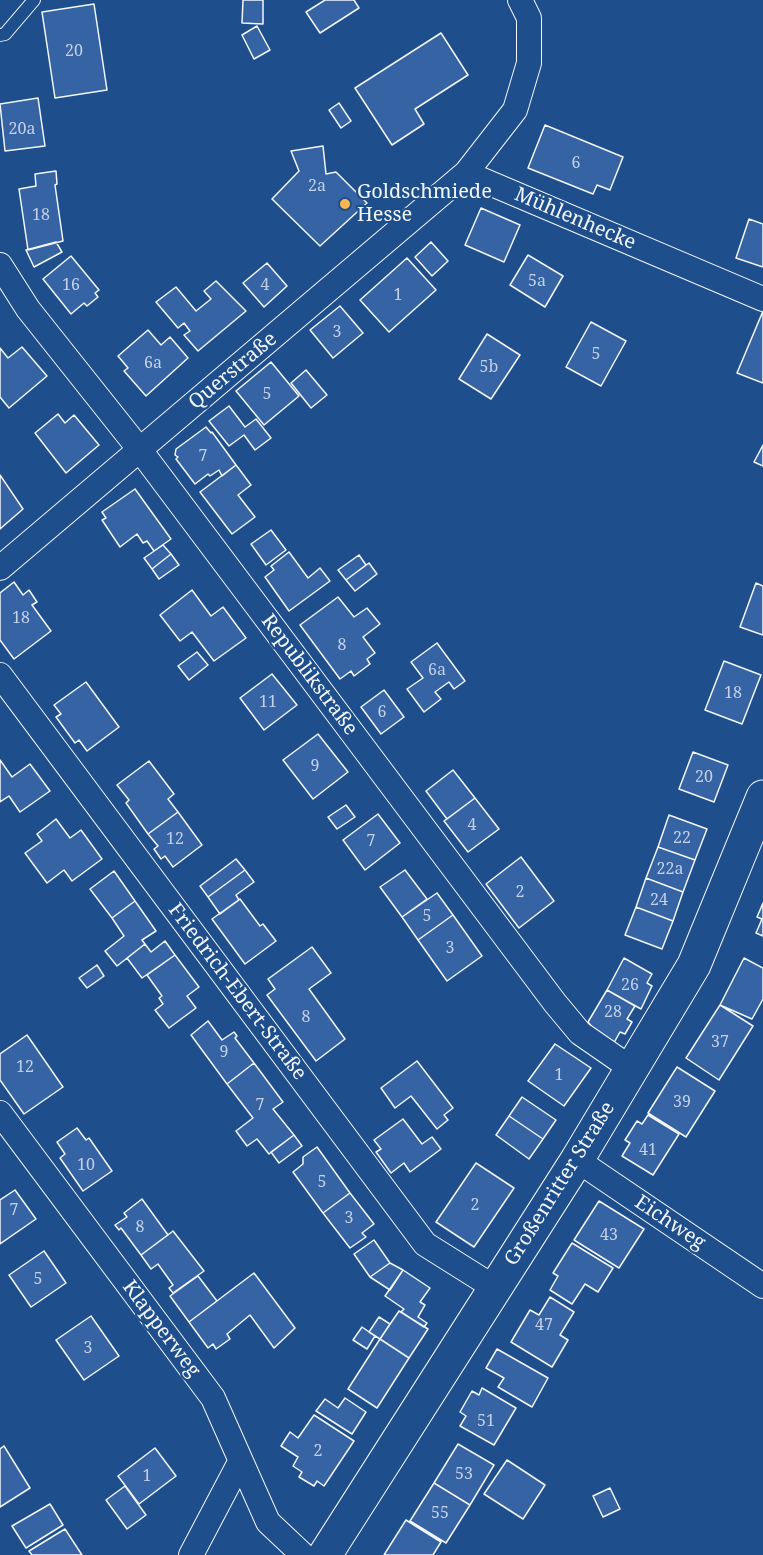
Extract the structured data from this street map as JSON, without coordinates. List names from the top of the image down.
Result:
{
  "streets": {
    "main road": ["Großenritter Straße"],
    "street": [
      "Mühlenhecke",
      "Querstraße",
      "Republikstraße",
      "Friedrich-Ebert-Straße",
      "Eichweg",
      "Klapperweg"
    ]
  },
  "crossings": [
    ["Mühlenhecke", "Querstraße"],
    ["Querstraße", "Republikstraße"],
    ["Republikstraße", "Großenritter Straße"],
    ["Friedrich-Ebert-Straße", "Großenritter Straße"],
    ["Großenritter Straße", "Eichweg"]
  ],
  "places": ["Goldschmiede Hesse"],
  "house_numbers": [
    "20",
    "20a",
    "6",
    "2a",
    "18",
    "5a",
    "16",
    "4",
    "1",
    "3",
    "5",
    "6a",
    "5b",
    "5",
    "7",
    "18",
    "8",
    "6a",
    "18",
    "11",
    "6",
    "9",
    "20",
    "4",
    "22",
    "12",
    "7",
    "22a",
    "2",
    "24",
    "5",
    "3",
    "26",
    "28",
    "8",
    "37",
    "9",
    "12",
    "1",
    "39",
    "7",
    "41",
    "10",
    "5",
    "2",
    "7",
    "3",
    "8",
    "43",
    "5",
    "47",
    "3",
    "51",
    "2",
    "53",
    "1",
    "55"
  ]
}
